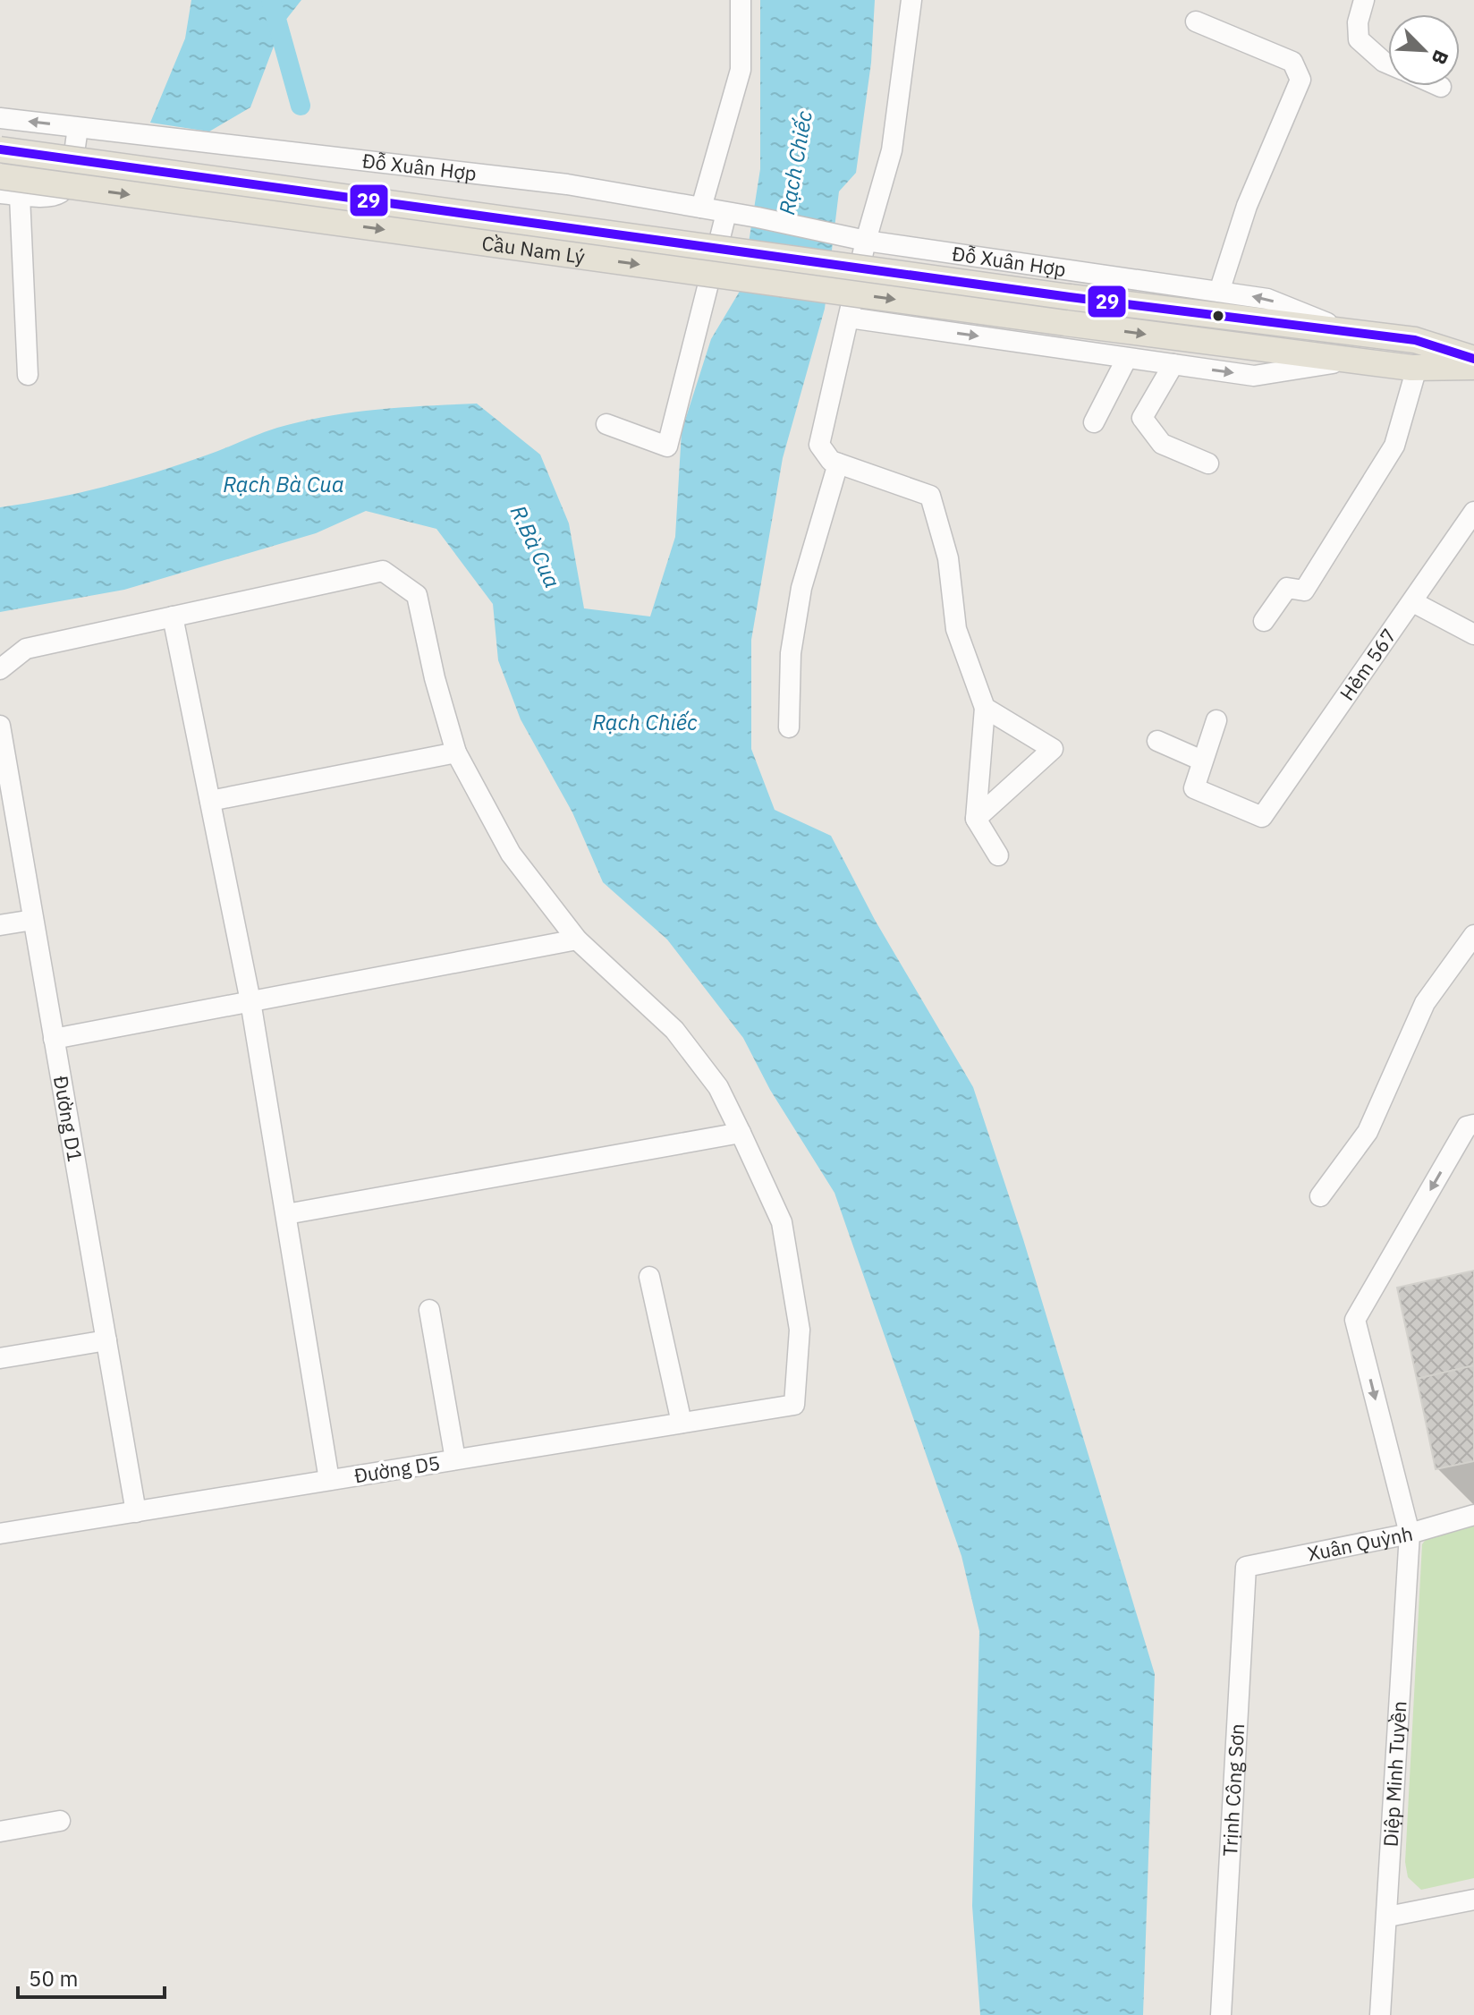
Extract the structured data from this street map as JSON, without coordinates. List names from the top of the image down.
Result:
{
  "streets": {
    "main road": ["Đỗ Xuân Hợp", "Cầu Nam Lý"],
    "street": [
      "Hẻm 567",
      "Đường D1",
      "Đường D5",
      "Xuân Quỳnh",
      "Diệp Minh Tuyền",
      "Trịnh Công Sơn"
    ]
  },
  "crossings": [
    ["Đỗ Xuân Hợp", "Cầu Nam Lý"],
    ["Đường D1", "Đường D5"],
    ["Xuân Quỳnh", "Diệp Minh Tuyền"],
    ["Xuân Quỳnh", "Trịnh Công Sơn"]
  ],
  "water": ["Rạch Chiếc", "Rạch Bà Cua", "R.Bà Cua"],
  "lines": ["transit line 29"],
  "scale_bar": "50 m",
  "north": "bottom right"
}
